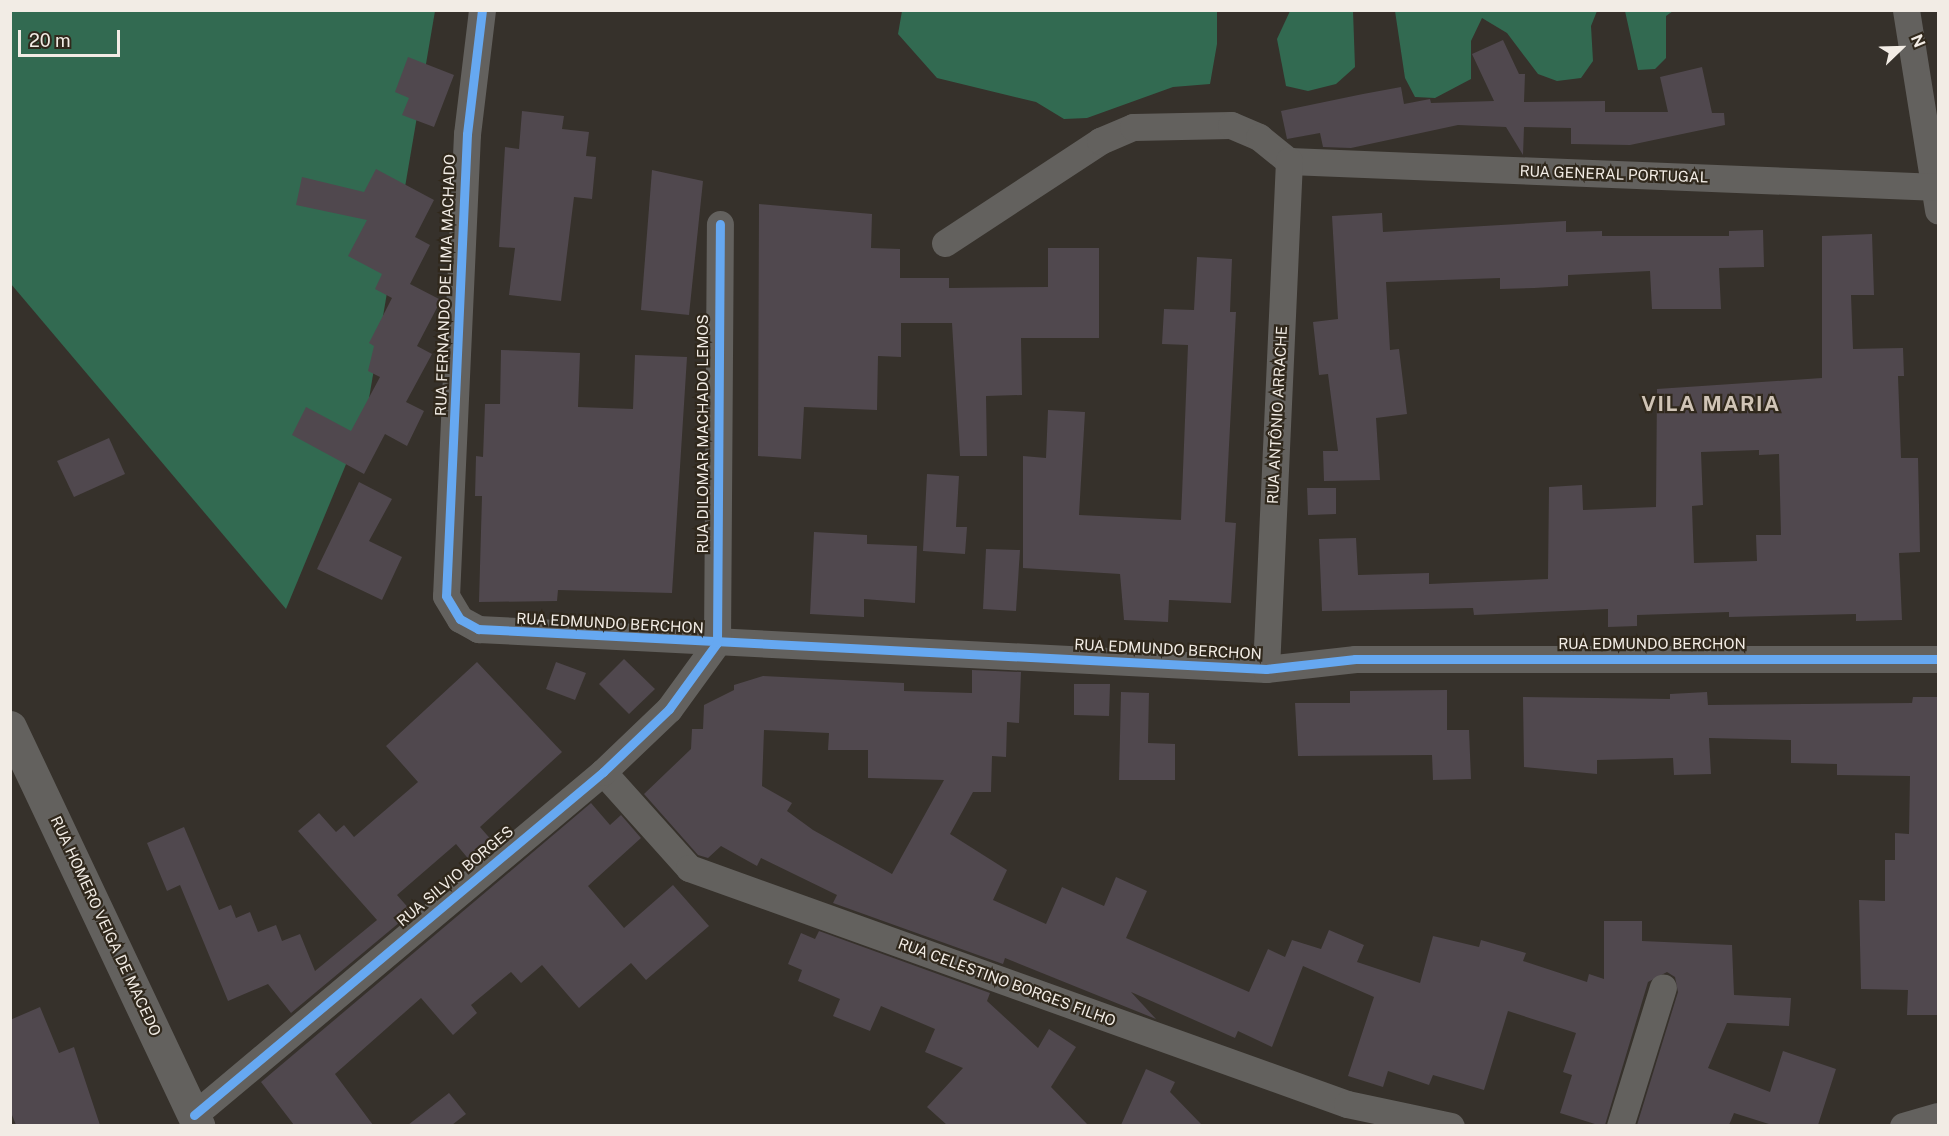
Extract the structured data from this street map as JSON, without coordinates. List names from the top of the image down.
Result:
{
  "streets": {
    "street": [
      "RUA GENERAL PORTUGAL",
      "RUA FERNANDO DE LIMA MACHADO",
      "RUA ANTÔNIO ARRACHE",
      "RUA DILOMAR MACHADO LEMOS",
      "RUA EDMUNDO BERCHON",
      "RUA SILVIO BORGES",
      "RUA HOMERO VEIGA DE MACEDO",
      "RUA CELESTINO BORGES FILHO"
    ]
  },
  "crossings": [
    ["RUA GENERAL PORTUGAL", "RUA ANTÔNIO ARRACHE"],
    ["RUA FERNANDO DE LIMA MACHADO", "RUA EDMUNDO BERCHON"],
    ["RUA ANTÔNIO ARRACHE", "RUA EDMUNDO BERCHON"],
    ["RUA DILOMAR MACHADO LEMOS", "RUA EDMUNDO BERCHON"],
    ["RUA DILOMAR MACHADO LEMOS", "RUA SILVIO BORGES"],
    ["RUA EDMUNDO BERCHON", "RUA SILVIO BORGES"],
    ["RUA SILVIO BORGES", "RUA HOMERO VEIGA DE MACEDO"],
    ["RUA SILVIO BORGES", "RUA CELESTINO BORGES FILHO"]
  ],
  "districts": ["VILA MARIA"],
  "scale_bar": "20 m",
  "north": "top right"
}
